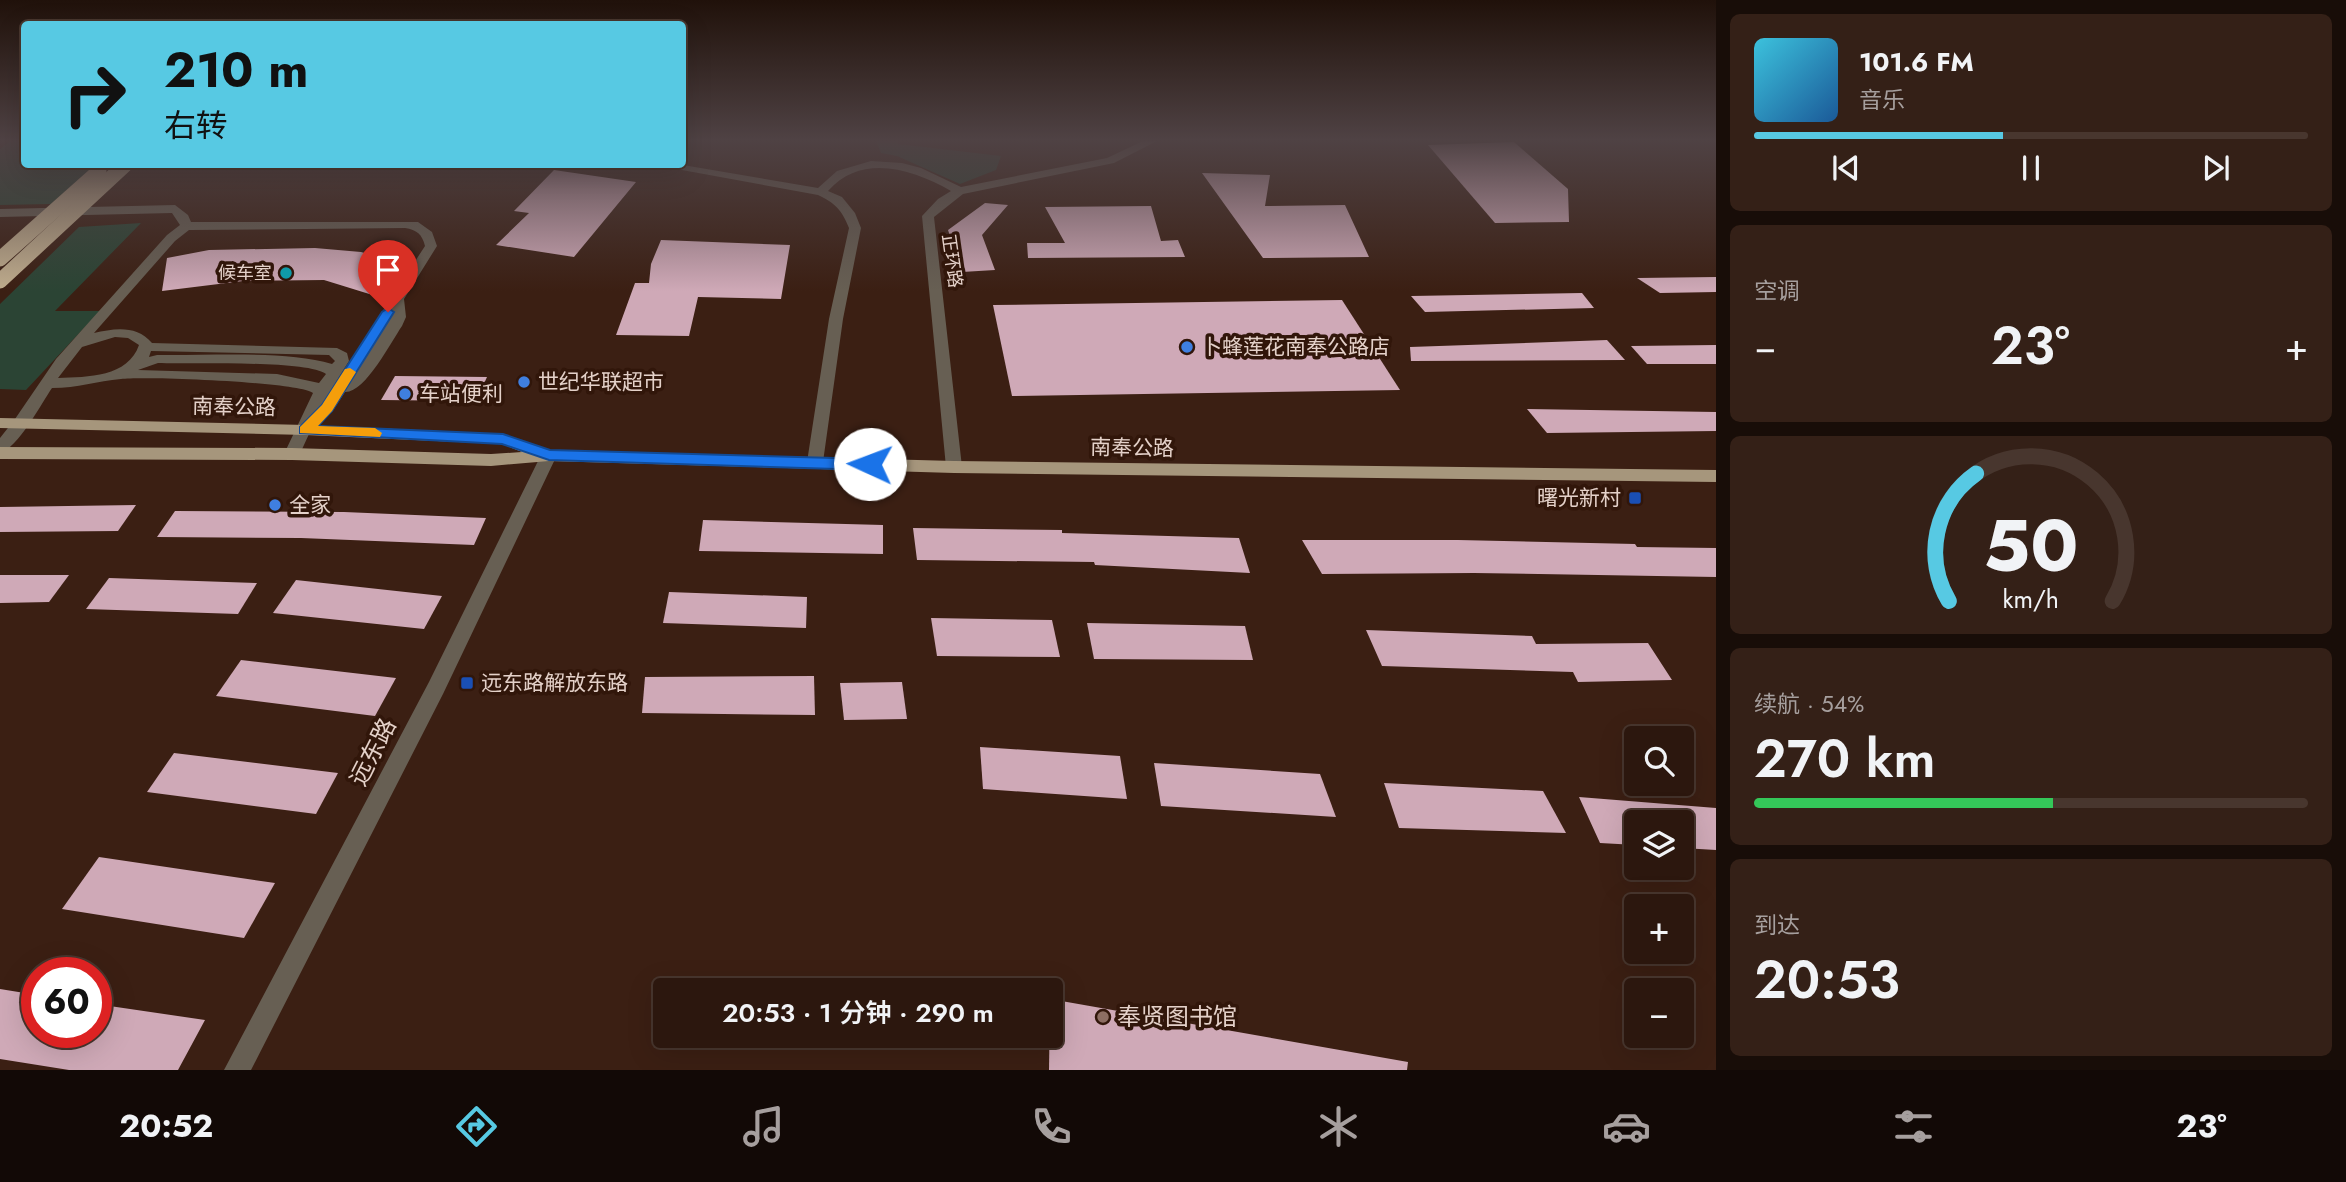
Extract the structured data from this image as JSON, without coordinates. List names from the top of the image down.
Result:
{
  "streets": {
    "main road": ["南奉公路"],
    "street": ["正环路", "远东路"]
  },
  "crossings": [
    ["正环路", "南奉公路"],
    ["南奉公路", "远东路"]
  ],
  "places": {
    "other": [
      "候车室",
      "卜蜂莲花南奉公路店",
      "世纪华联超市",
      "车站便利",
      "全家",
      "奉贤图书馆"
    ],
    "transit": ["曙光新村", "远东路解放东路"]
  },
  "page": {
    "turn": ["210 m", "右转"],
    "song": ["101.6 FM", "音乐"],
    "tile": [
      "空调",
      ["续航 · 54%", "270 km"],
      ["到达", "20:53"]
    ],
    "heat": ["−", "23°", "+"],
    "map_buttons": ["+", "−"],
    "limit": "60",
    "trip": "20:53 · 1 分钟 · 290 m",
    "tabs": ["20:52", "23°"],
    "gauge": ["50", "km/h"]
  }
}
